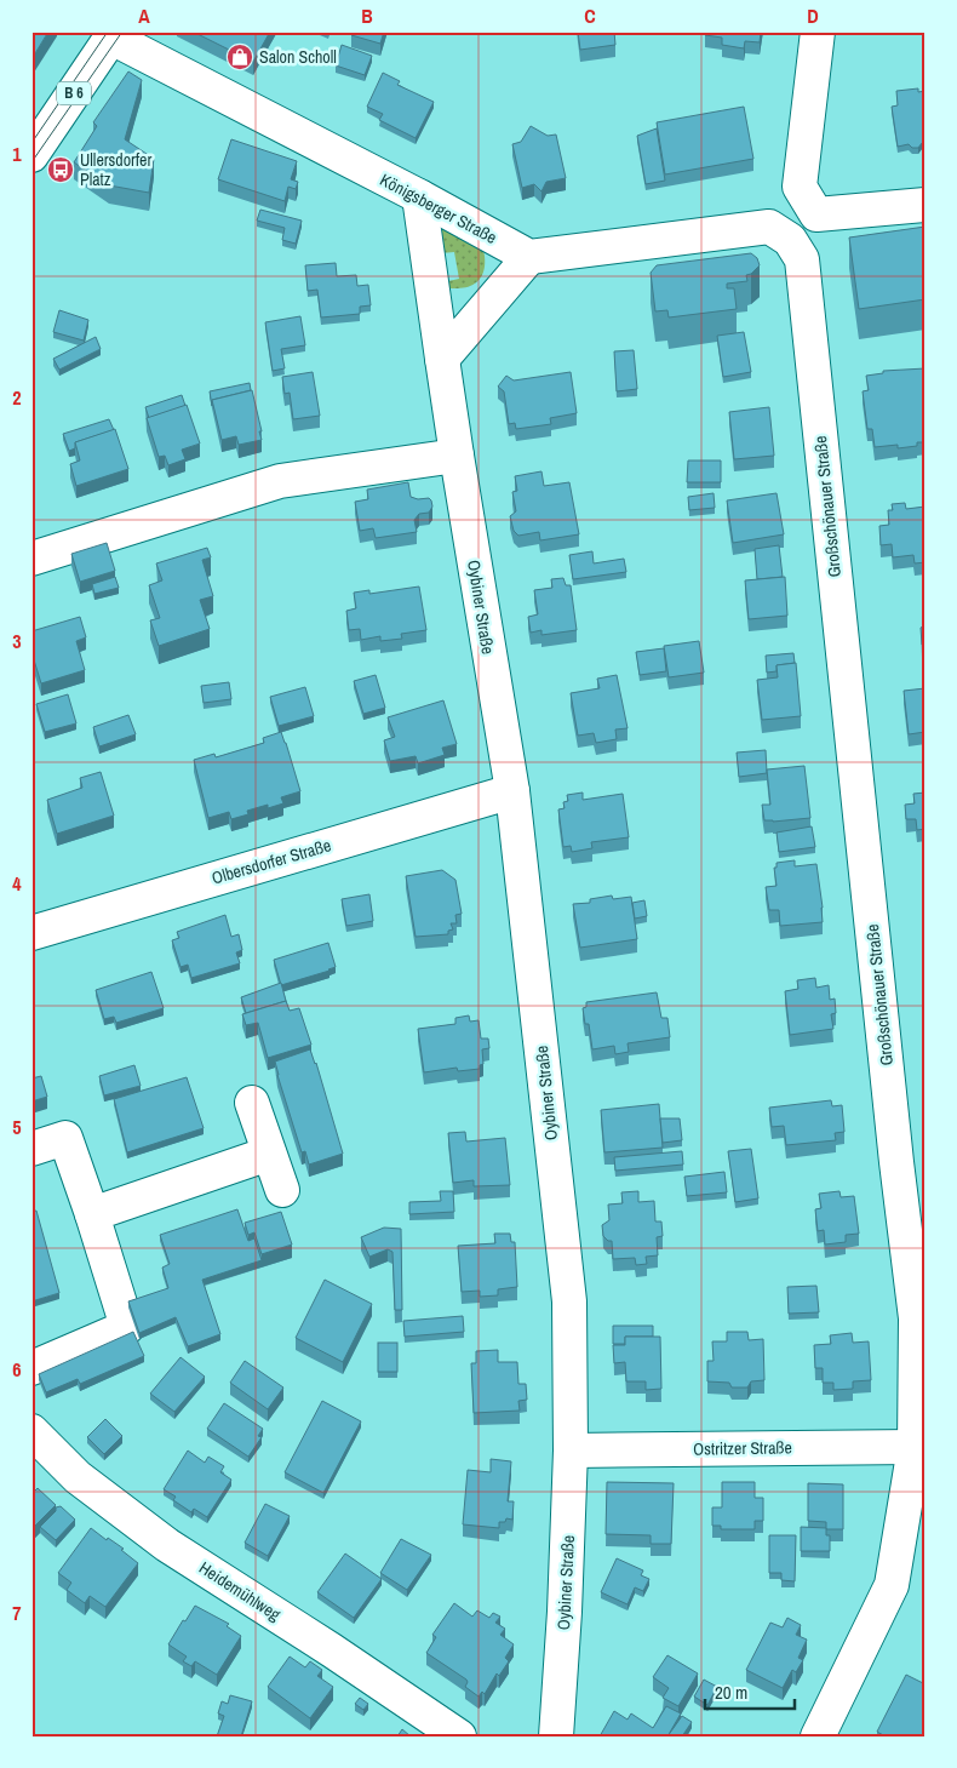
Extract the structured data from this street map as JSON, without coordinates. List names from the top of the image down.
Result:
{
  "streets": {
    "street": [
      "B 6",
      "Königsberger Straße",
      "Großschönauer Straße",
      "Oybiner Straße",
      "Olbersdorfer Straße",
      "Ostritzer Straße",
      "Heidemühlweg"
    ]
  },
  "crossings": [
    ["B 6", "Königsberger Straße"],
    ["Königsberger Straße", "Großschönauer Straße"],
    ["Königsberger Straße", "Oybiner Straße"],
    ["Großschönauer Straße", "Ostritzer Straße"],
    ["Oybiner Straße", "Olbersdorfer Straße"],
    ["Oybiner Straße", "Ostritzer Straße"]
  ],
  "places": {
    "shop": ["Salon Scholl"],
    "bus stop": ["Ullersdorfer Platz"]
  },
  "scale_bar": "20 m",
  "grid": {
    "columns": [
      "A",
      "B",
      "C",
      "D"
    ],
    "rows": [
      "1",
      "2",
      "3",
      "4",
      "5",
      "6",
      "7"
    ]
  }
}
